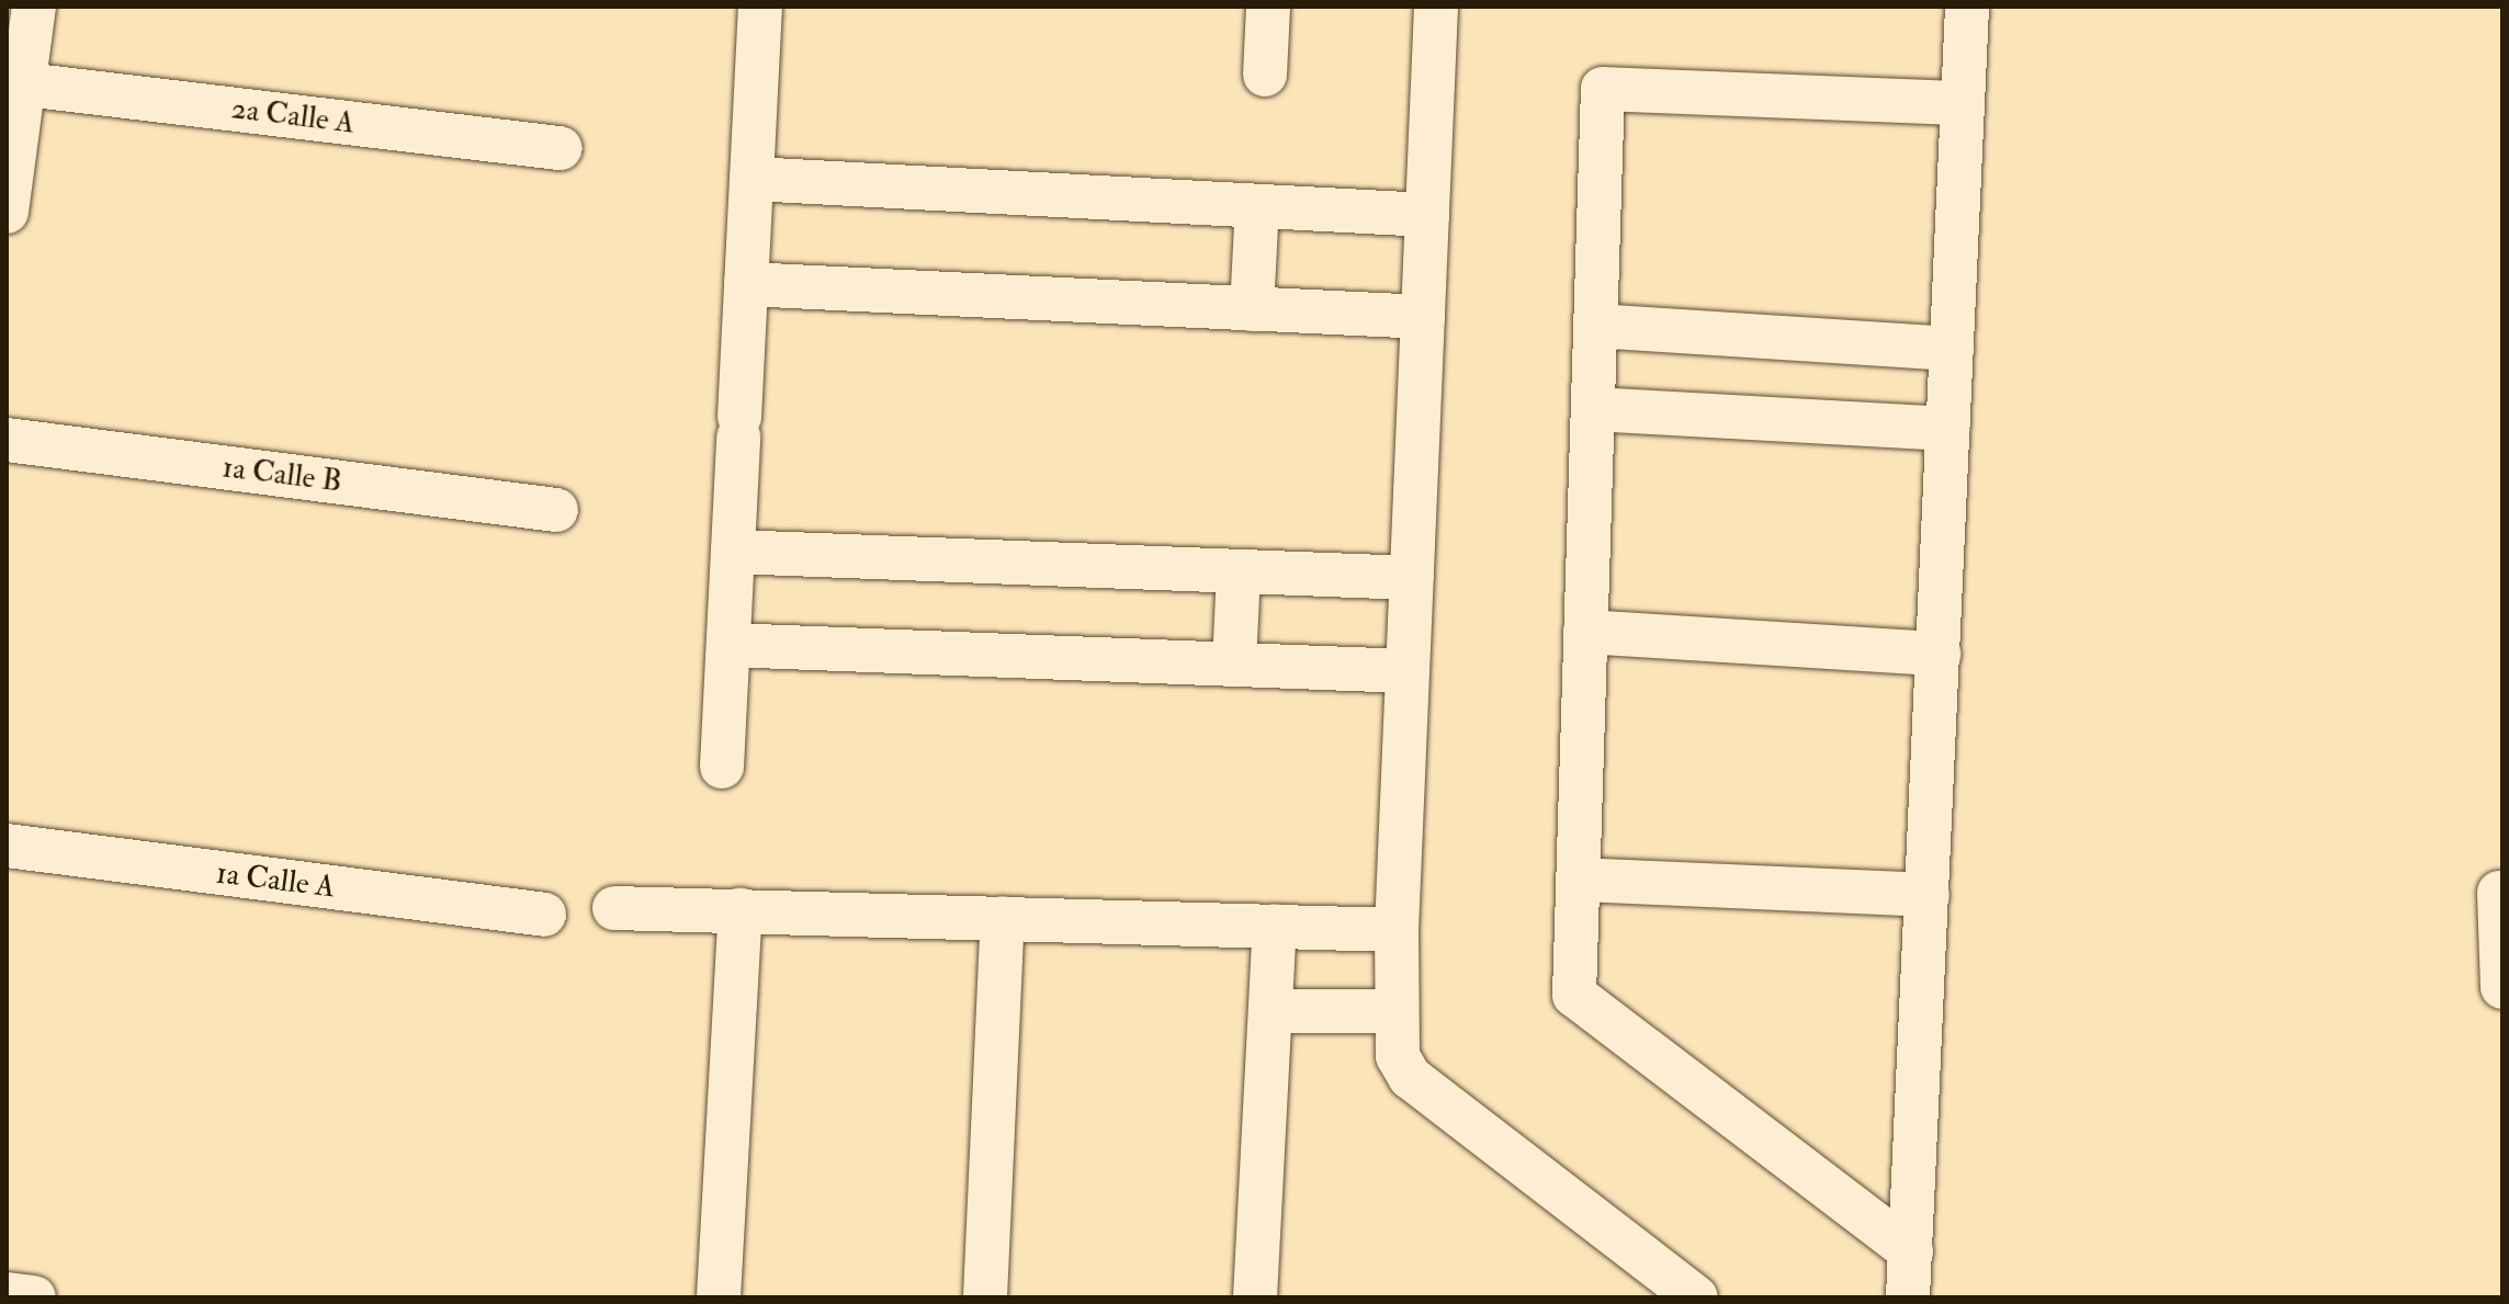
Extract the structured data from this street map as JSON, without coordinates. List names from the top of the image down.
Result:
{
  "streets": {
    "street": ["2a Calle A", "1a Calle B", "1a Calle A"]
  }
}
